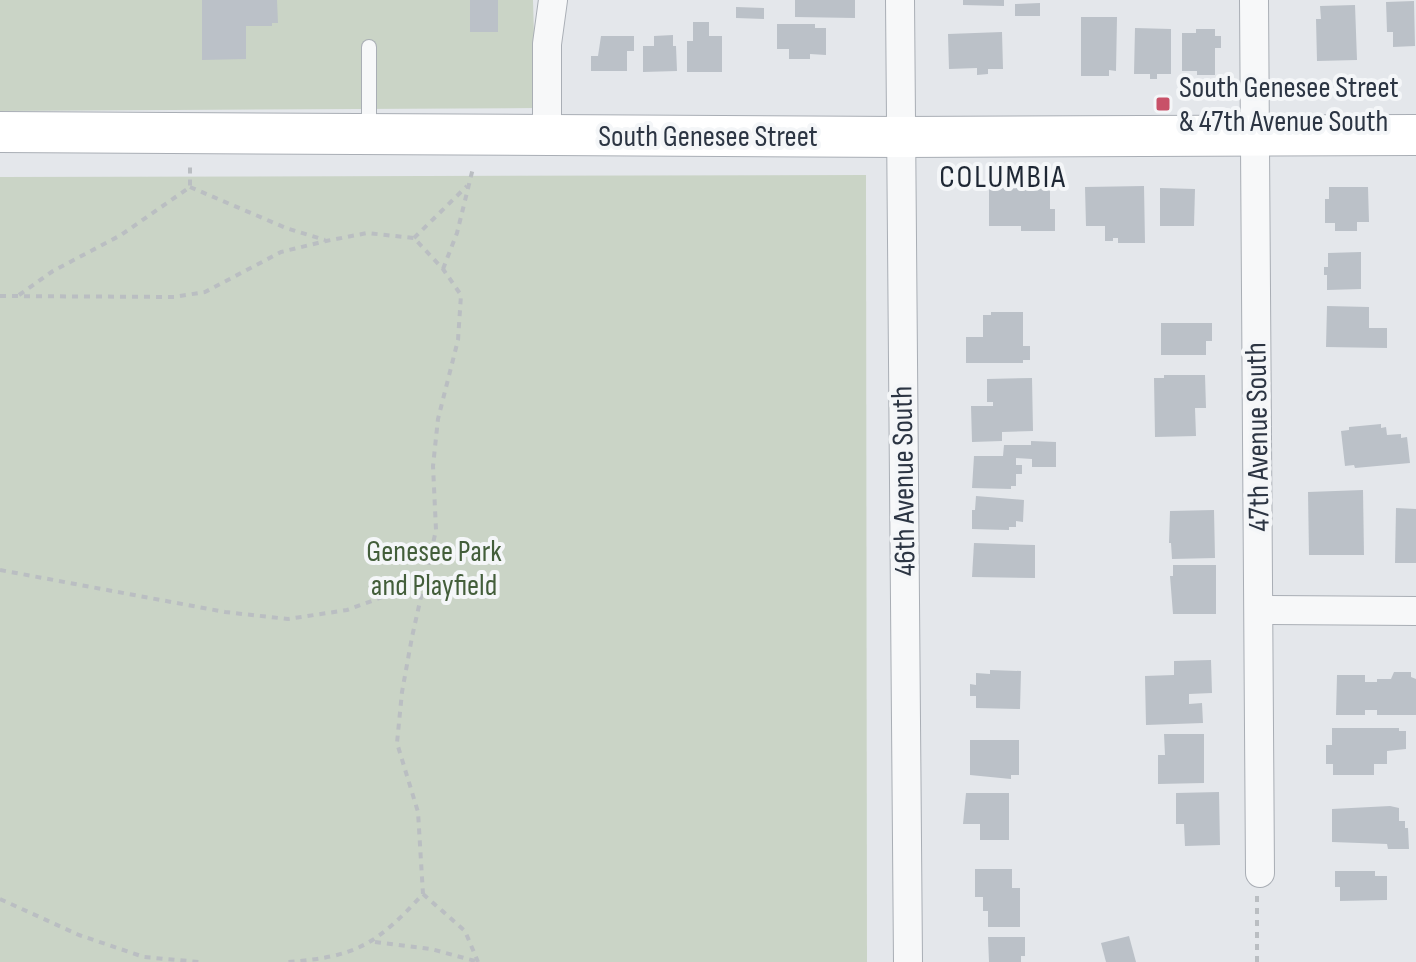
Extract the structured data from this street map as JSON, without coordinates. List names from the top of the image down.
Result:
{
  "streets": {
    "street": ["South Genesee Street", "47th Avenue South", "46th Avenue South"]
  },
  "crossings": [
    ["South Genesee Street", "47th Avenue South"],
    ["South Genesee Street", "46th Avenue South"]
  ],
  "districts": ["COLUMBIA"],
  "parks": ["Genesee Park and Playfield"],
  "places": {
    "transit": ["South Genesee Street & 47th Avenue South"]
  }
}
